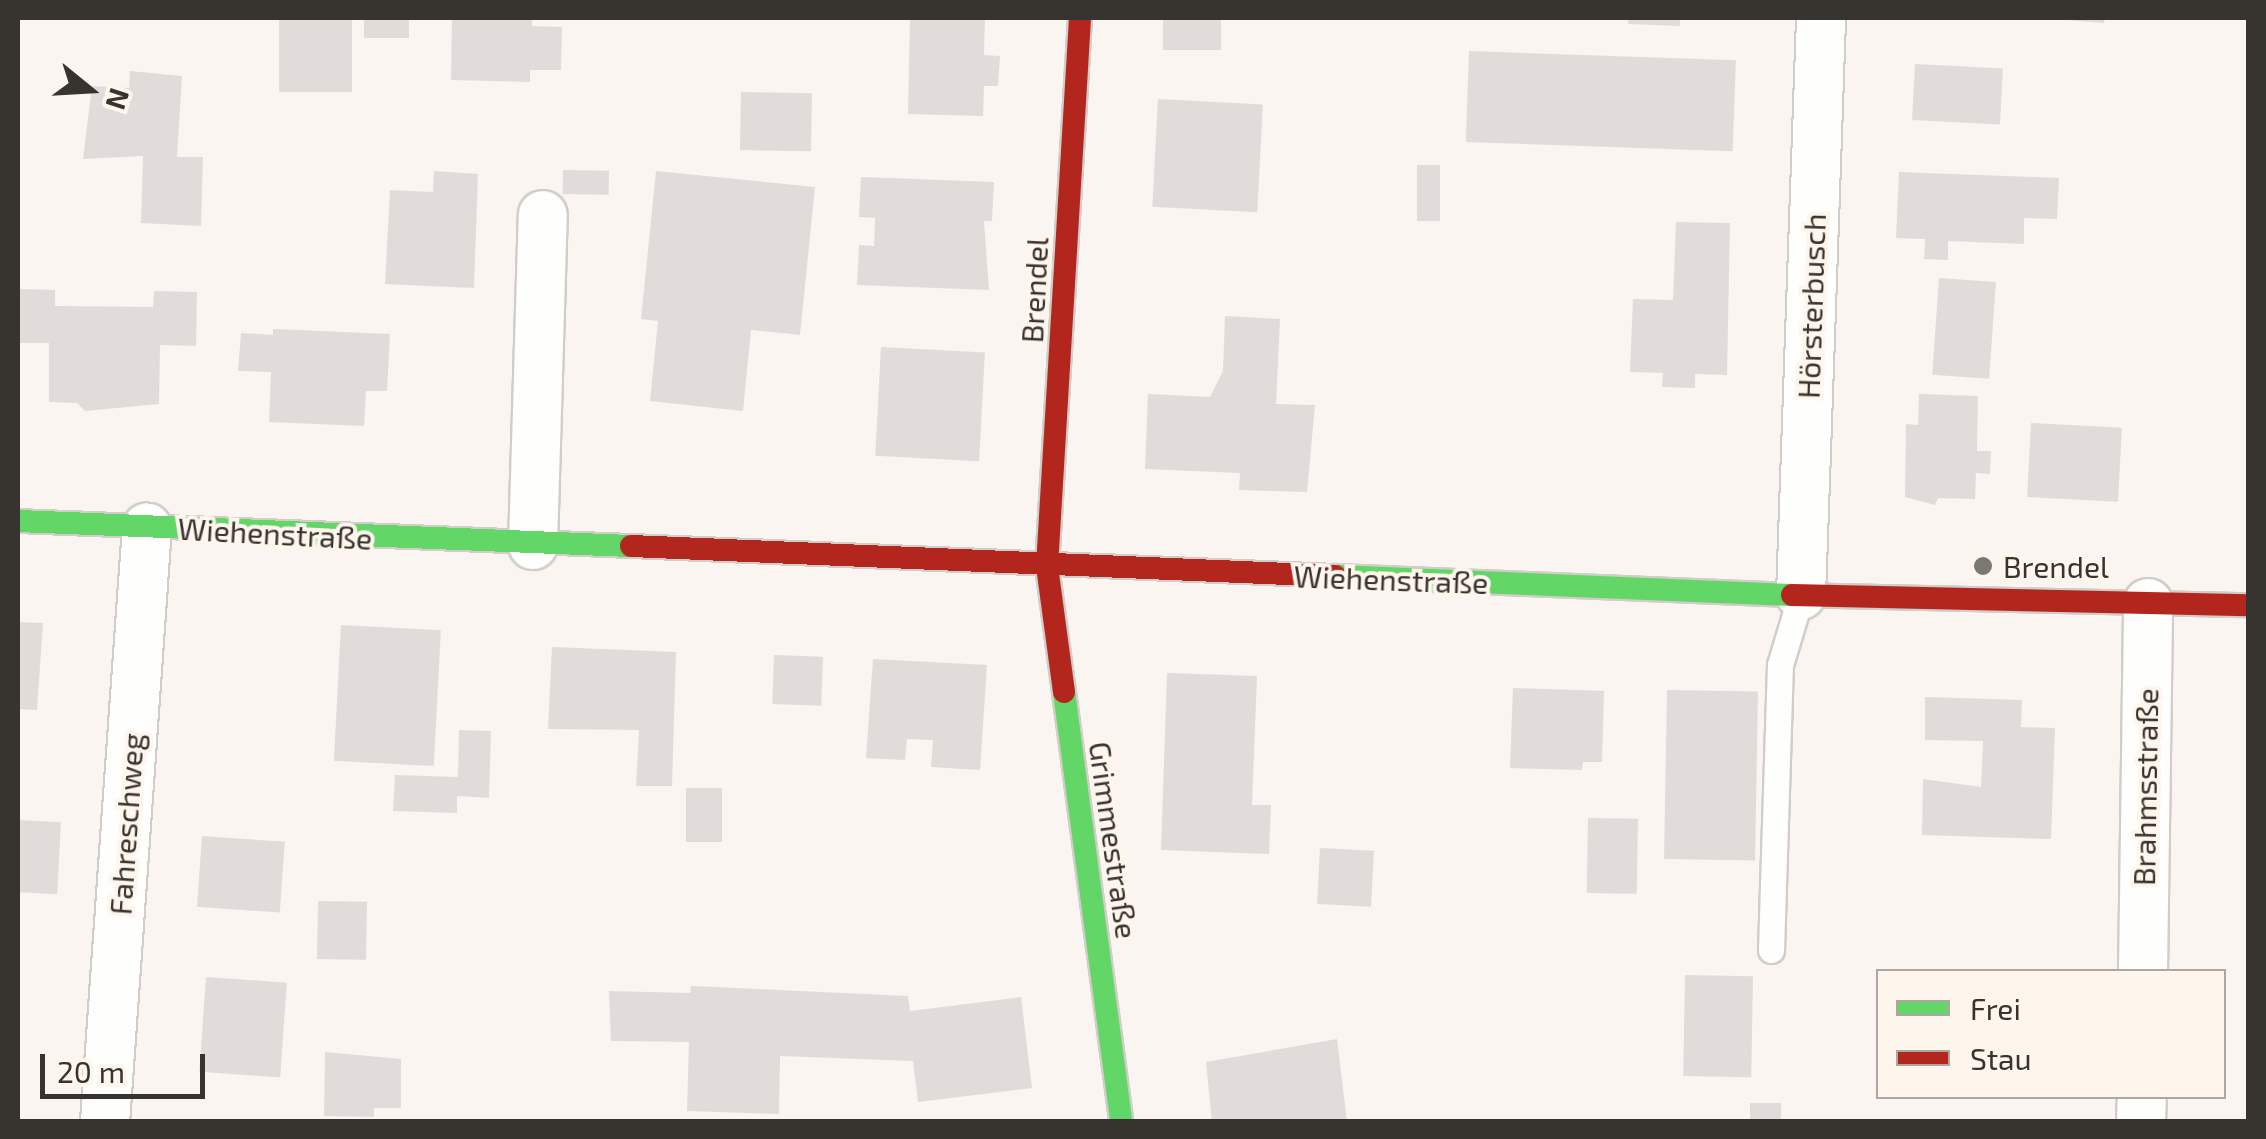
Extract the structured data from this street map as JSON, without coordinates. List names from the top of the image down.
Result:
{
  "streets": {
    "street": [
      "Brendel",
      "Hörsterbusch",
      "Wiehenstraße",
      "Brahmsstraße",
      "Fahreschweg",
      "Grimmestraße"
    ]
  },
  "crossings": [
    ["Brendel", "Wiehenstraße"],
    ["Brendel", "Grimmestraße"],
    ["Hörsterbusch", "Wiehenstraße"],
    ["Wiehenstraße", "Brahmsstraße"],
    ["Wiehenstraße", "Fahreschweg"],
    ["Wiehenstraße", "Grimmestraße"]
  ],
  "places": ["Brendel"],
  "legend": ["Frei", "Stau"],
  "scale_bar": "20 m",
  "north": "right"
}
